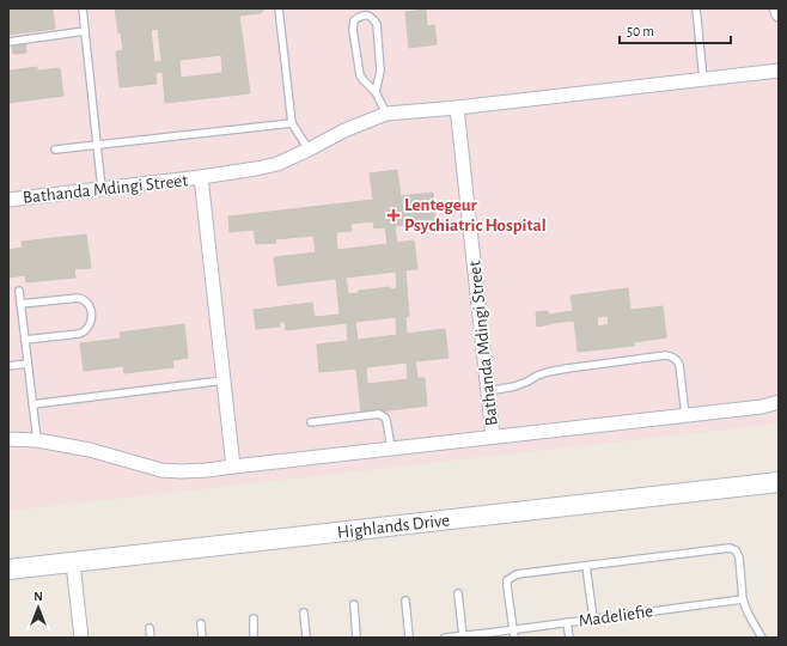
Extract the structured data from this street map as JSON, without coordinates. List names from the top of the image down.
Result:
{
  "streets": {
    "main road": ["Highlands Drive"],
    "street": ["Bathanda Mdingi Street"],
    "lane": ["Madeliefie"]
  },
  "places": {
    "health": ["Lentegeur Psychiatric Hospital"]
  },
  "scale_bar": "50 m",
  "north": "top"
}
